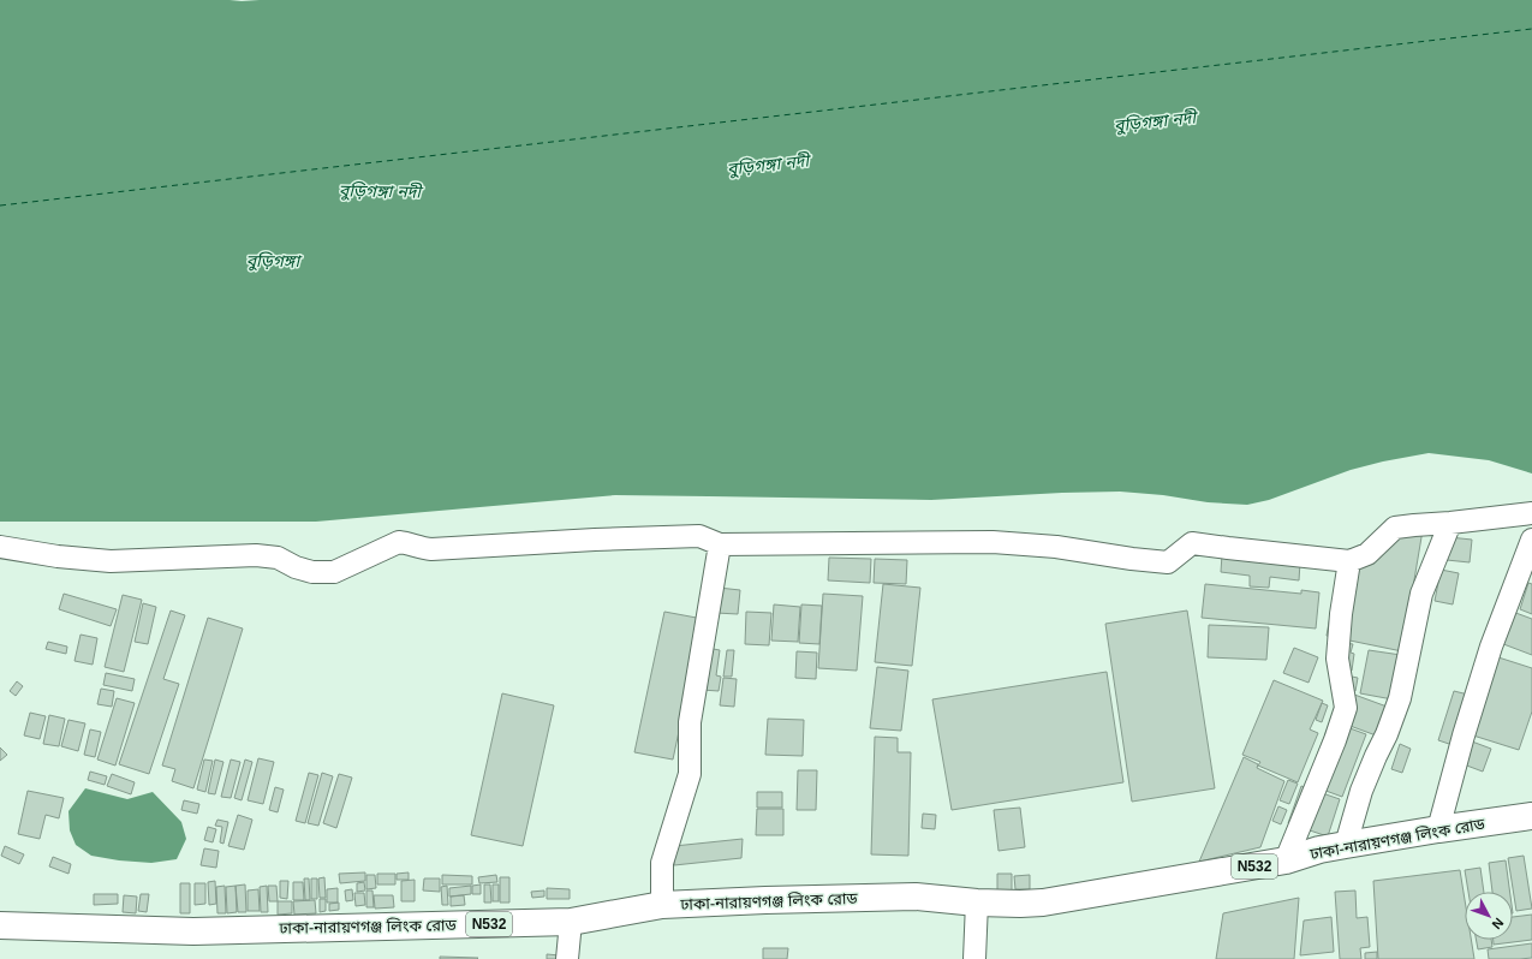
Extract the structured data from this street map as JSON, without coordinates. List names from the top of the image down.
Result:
{
  "streets": {
    "highway": ["ঢাকা-নারায়ণগঞ্জ লিংক রোড", "N532"]
  },
  "water": ["বুড়িগঙ্গা নদী", "বুড়িগঙ্গা"],
  "north": "bottom right"
}
